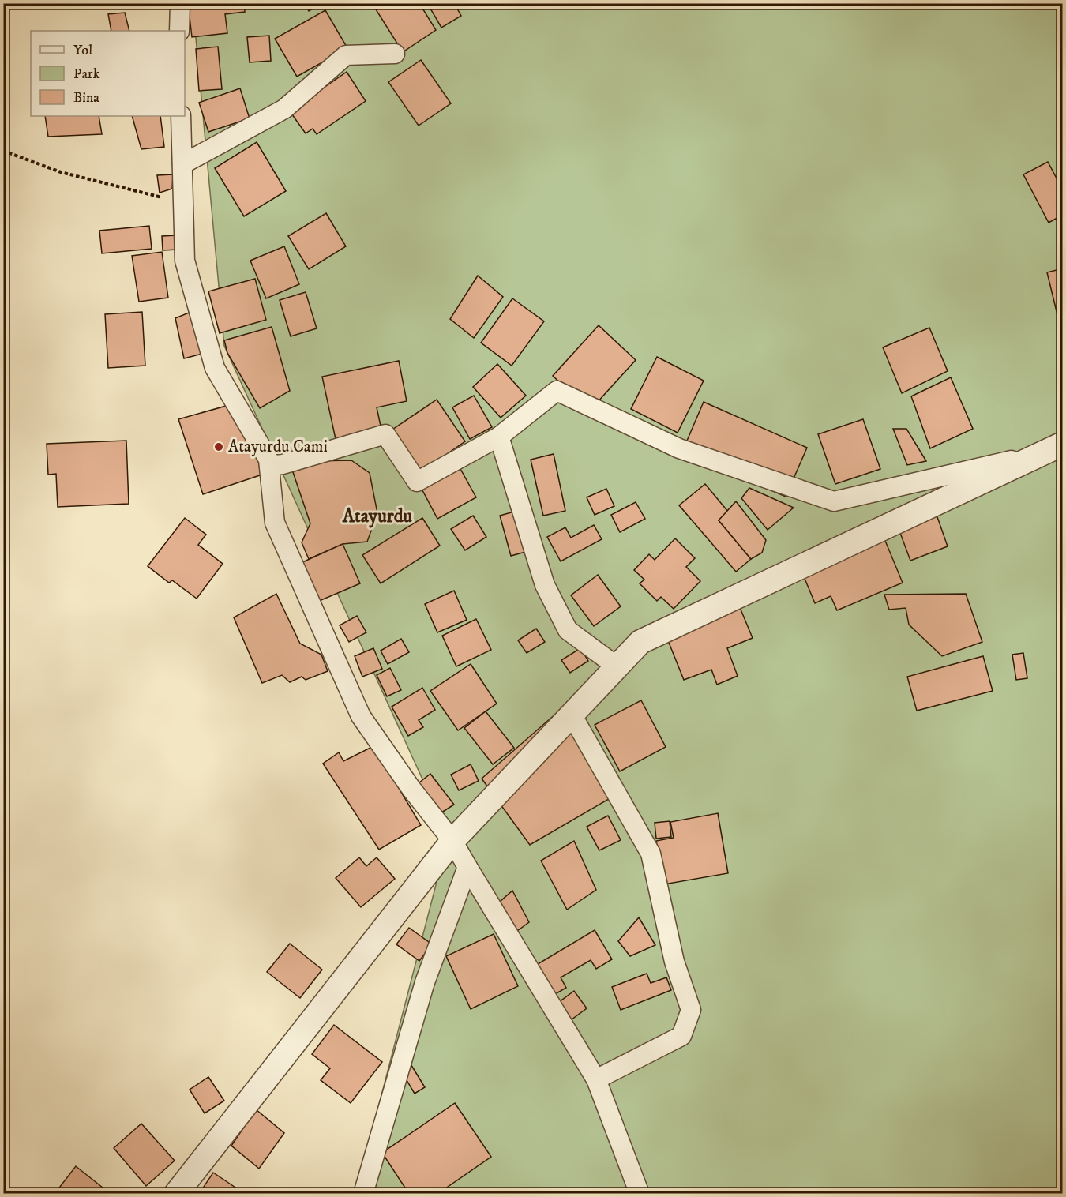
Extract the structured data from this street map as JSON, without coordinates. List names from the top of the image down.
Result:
{
  "districts": ["Atayurdu"],
  "places": ["Atayurdu Cami"],
  "legend": ["Yol", "Park", "Bina"]
}
